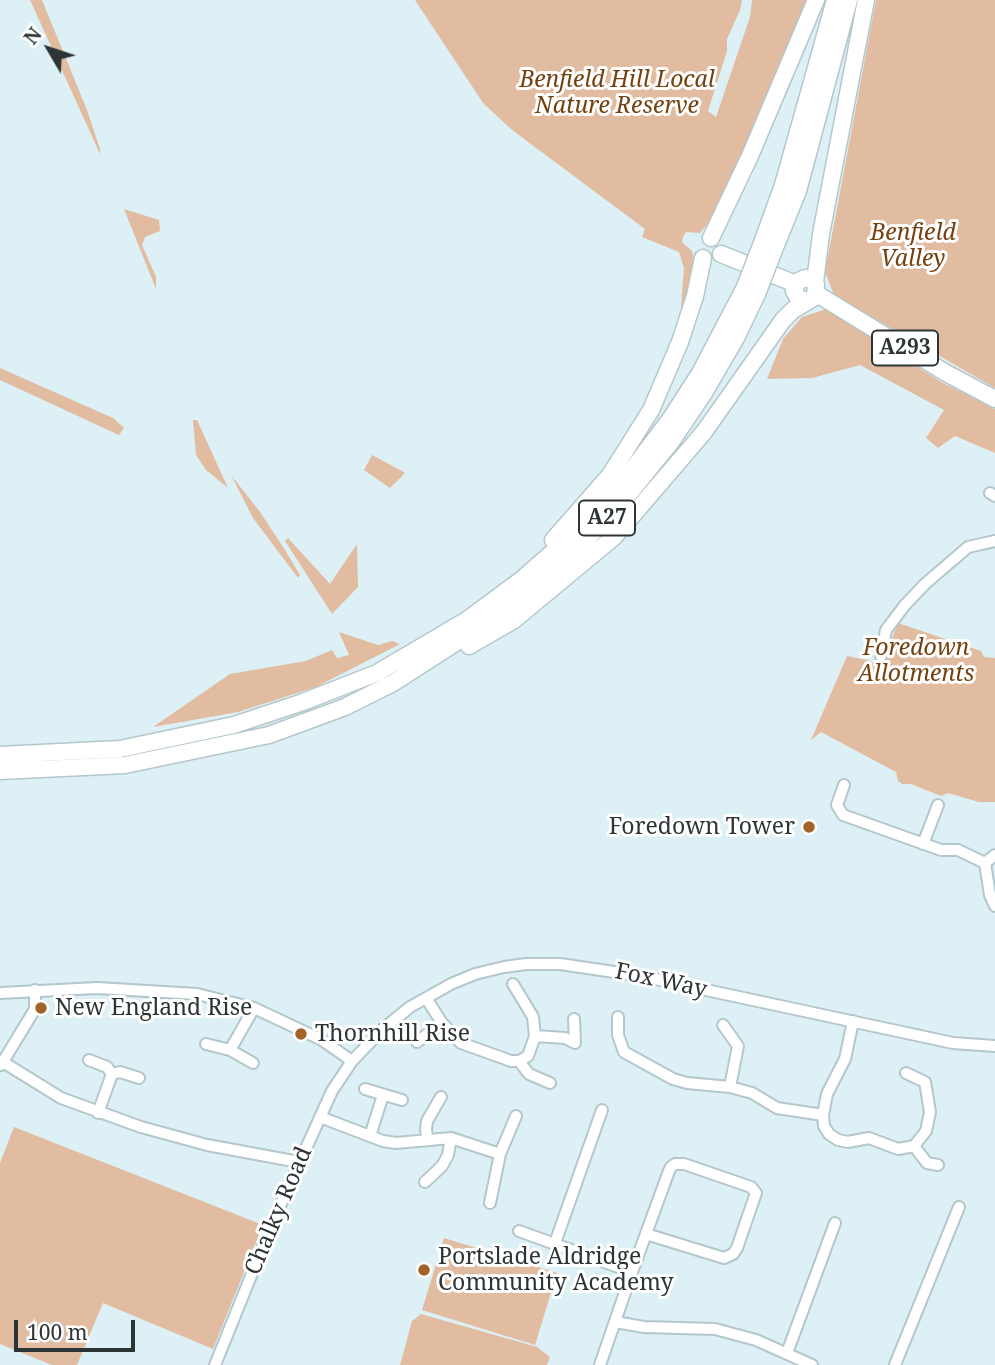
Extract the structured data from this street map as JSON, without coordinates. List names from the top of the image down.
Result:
{
  "streets": {
    "highway": ["A293", "A27"],
    "street": ["Fox Way", "Chalky Road"]
  },
  "crossings": [
    ["A293", "A27"],
    ["Fox Way", "Chalky Road"]
  ],
  "parks": ["Benfield Hill Local Nature Reserve", "Benfield Valley", "Foredown Allotments"],
  "places": [
    "Foredown Tower",
    "New England Rise",
    "Thornhill Rise",
    "Portslade Aldridge Community Academy"
  ],
  "scale_bar": "100 m",
  "north": "top left"
}
